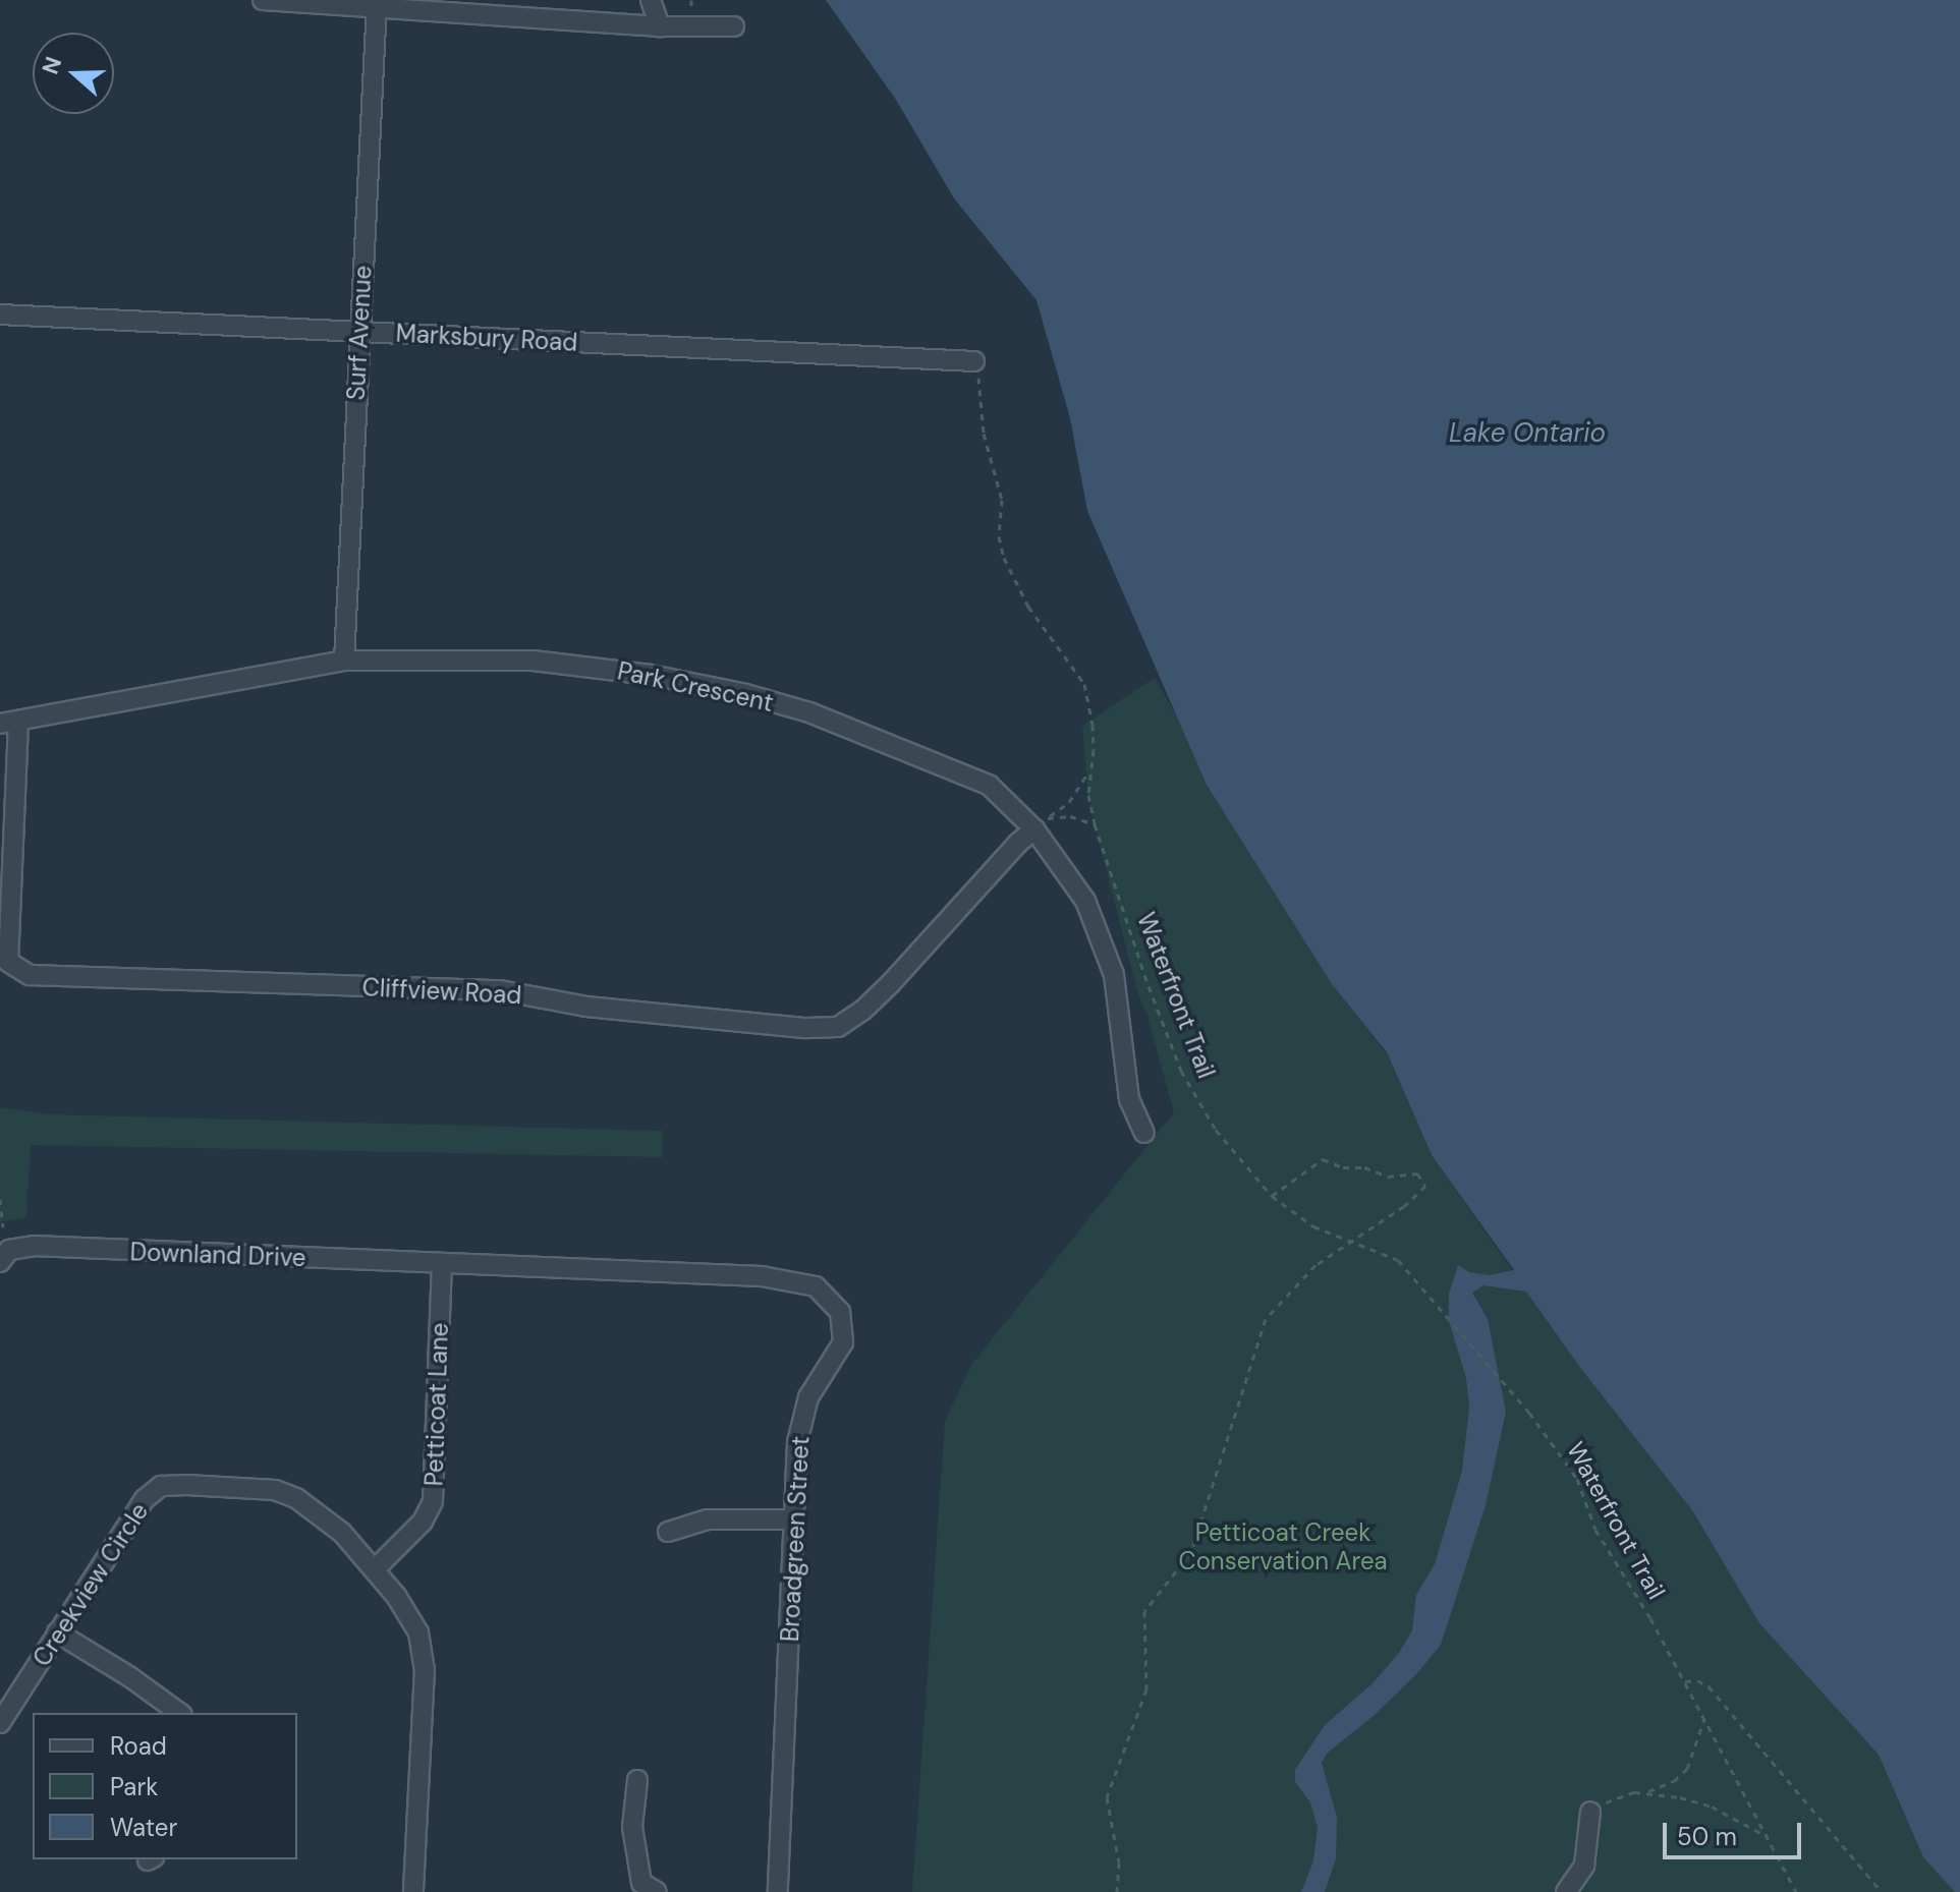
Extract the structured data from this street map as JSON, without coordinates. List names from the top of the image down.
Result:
{
  "streets": {
    "street": [
      "Surf Avenue",
      "Marksbury Road",
      "Park Crescent",
      "Cliffview Road",
      "Downland Drive",
      "Petticoat Lane",
      "Broadgreen Street",
      "Creekview Circle"
    ],
    "path": ["Waterfront Trail"]
  },
  "crossings": [
    ["Surf Avenue", "Marksbury Road"],
    ["Surf Avenue", "Park Crescent"],
    ["Marksbury Road", "Waterfront Trail"],
    ["Park Crescent", "Cliffview Road"],
    ["Downland Drive", "Petticoat Lane"],
    ["Downland Drive", "Broadgreen Street"],
    ["Petticoat Lane", "Broadgreen Street"],
    ["Petticoat Lane", "Creekview Circle"]
  ],
  "water": ["Lake Ontario"],
  "parks": ["Petticoat Creek Conservation Area"],
  "legend": ["Road", "Park", "Water"],
  "scale_bar": "50 m",
  "north": "left"
}
